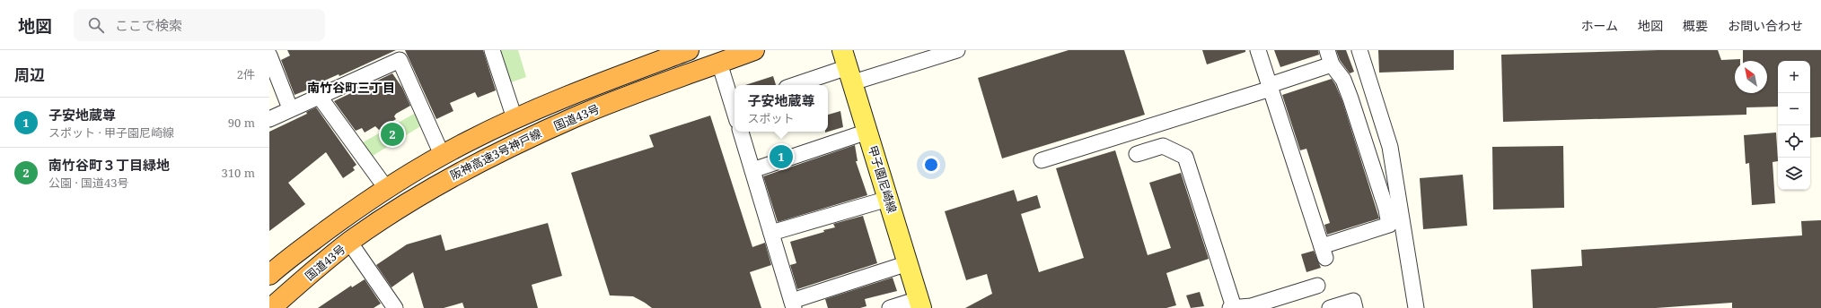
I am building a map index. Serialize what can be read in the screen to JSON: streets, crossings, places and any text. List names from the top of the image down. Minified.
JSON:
{"streets":{"highway":["国道43号","阪神高速3号神戸線"],"main road":["甲子園尼崎線"]},"districts":["南竹谷町三丁目"],"north":"top left","page":{"header":"地図","search":"ここで検索","nav":["ホーム","地図","概要","お問い合わせ"],"heading":["周辺","2件"],"map_buttons":["+","−"],"popup":["子安地蔵尊","スポット"],"list":[{"mark":"1","name":"子安地蔵尊","note":"スポット · 甲子園尼崎線","value":"90 m"},{"mark":"2","name":"南竹谷町３丁目緑地","note":"公園 · 国道43号","value":"310 m"}],"pins":["2","1"]}}
